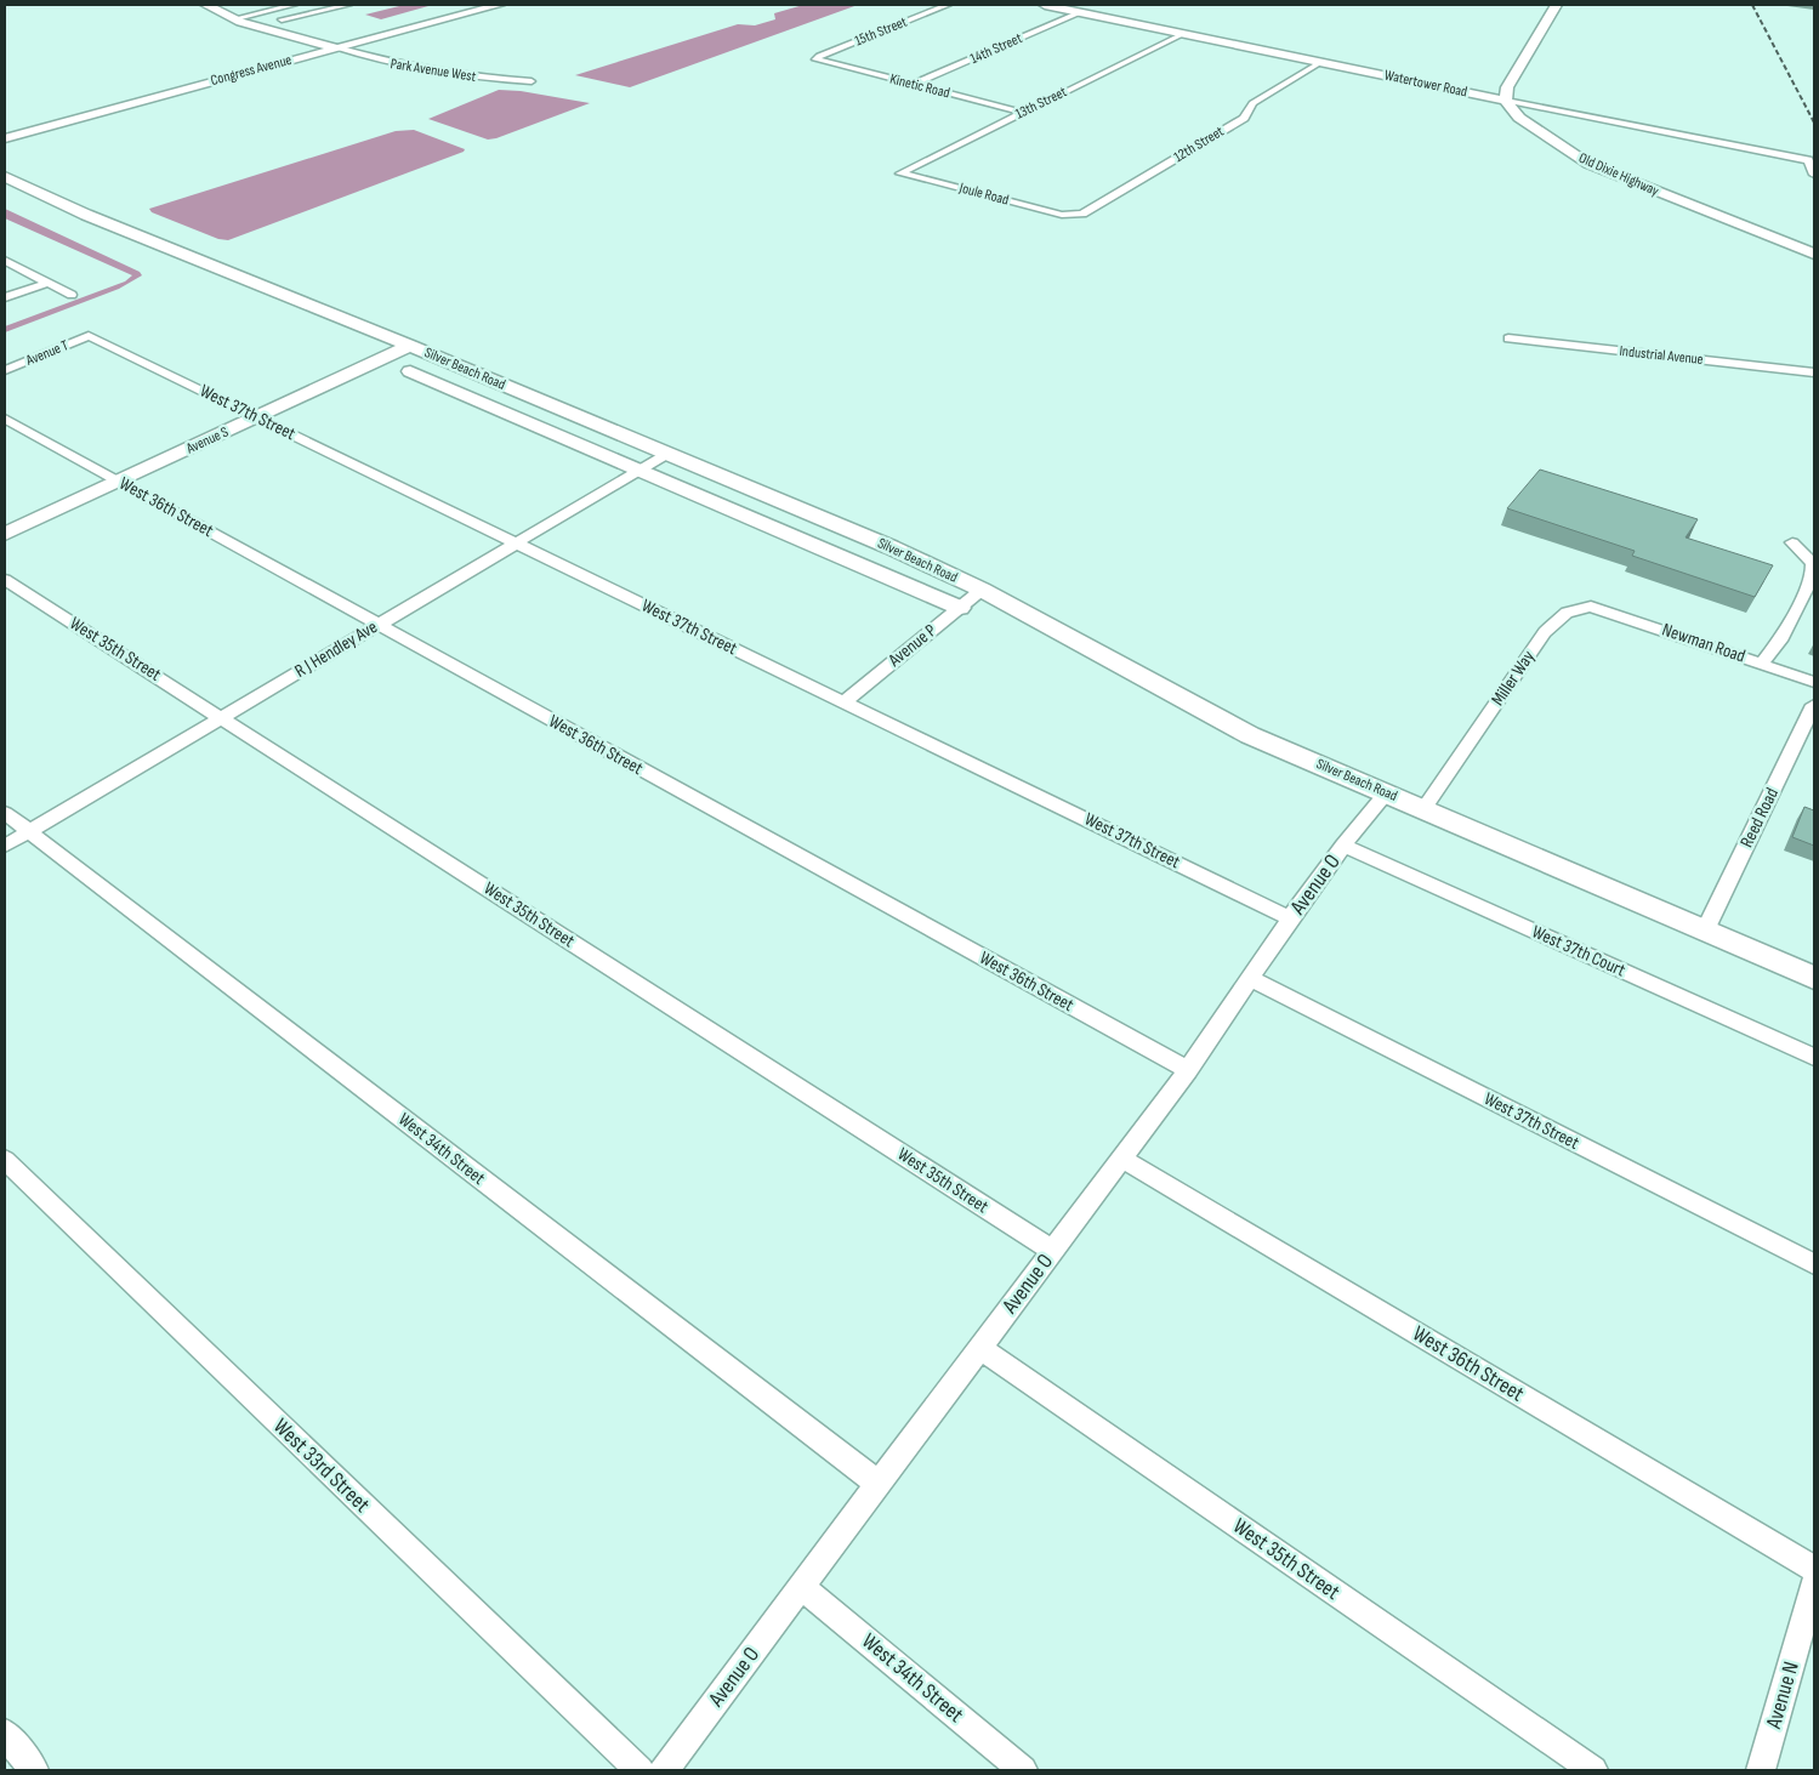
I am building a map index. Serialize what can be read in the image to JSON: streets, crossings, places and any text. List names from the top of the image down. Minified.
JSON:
{"streets":{"street":["15th Street","14th Street","Congress Avenue","Park Avenue West","Watertower Road","Kinetic Road","13th Street","12th Street","Old Dixie Highway","Joule Road","Avenue T","Industrial Avenue","Silver Beach Road","West 37th Street","Avenue S","West 36th Street","Newman Road","Avenue P","West 35th Street","R J Hendley Ave","Miller Way","Reed Road","Avenue O","West 37th Court","West 34th Street","West 33rd Street","Avenue N"]},"crossings":[["15th Street","Kinetic Road"],["14th Street","Watertower Road"],["14th Street","Kinetic Road"],["Congress Avenue","Park Avenue West"],["Watertower Road","13th Street"],["Watertower Road","12th Street"],["Watertower Road","Old Dixie Highway"],["Kinetic Road","13th Street"],["13th Street","Joule Road"],["12th Street","Joule Road"],["Avenue T","West 37th Street"],["Silver Beach Road","Avenue S"],["Silver Beach Road","Avenue P"],["Silver Beach Road","R J Hendley Ave"],["Silver Beach Road","Miller Way"],["Silver Beach Road","Reed Road"],["Silver Beach Road","Avenue O"],["West 37th Street","Avenue S"],["West 37th Street","Avenue P"],["West 37th Street","R J Hendley Ave"],["West 37th Street","Avenue O"],["Avenue S","West 36th Street"],["West 36th Street","R J Hendley Ave"],["West 36th Street","Avenue O"],["Newman Road","Miller Way"],["West 35th Street","R J Hendley Ave"],["West 35th Street","Avenue O"],["R J Hendley Ave","West 34th Street"],["Avenue O","West 37th Court"],["Avenue O","West 34th Street"]]}
